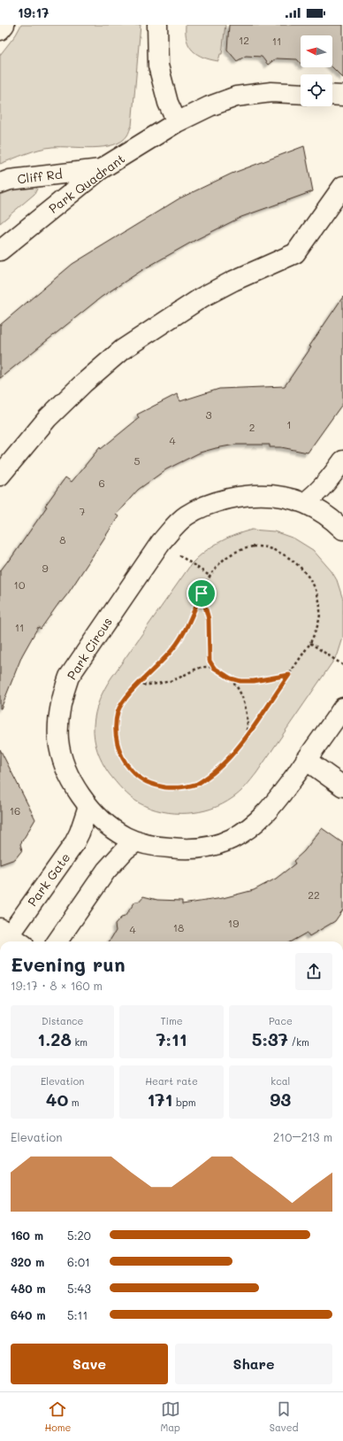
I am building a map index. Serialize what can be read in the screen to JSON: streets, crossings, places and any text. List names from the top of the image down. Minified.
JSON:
{"streets":{"street":["Cliff Rd","Park Quadrant","Park Circus","Park Gate"]},"crossings":[["Cliff Rd","Park Quadrant"],["Park Circus","Park Gate"]],"house_numbers":["12","11","3","1","2","4","5","6","7","8","9","10","11","16","22","19","18","4"],"north":"left","page":{"status":"19:17","heading":["Evening run","19:17 · 8 × 160 m"],"stats":[["Distance","1.28 km"],["Time","7:11"],["Pace","5:37 /km"],["Elevation","40 m"],["Heart rate","171 bpm"],["kcal","93"]],"chart":["Elevation","210–213 m"],"list":[{"name":"160 m","note":"5:20"},{"name":"320 m","note":"6:01"},{"name":"480 m","note":"5:43"},{"name":"640 m","note":"5:11"}],"buttons":["Save","Share"],"tabs":["Home","Map","Saved"]}}
